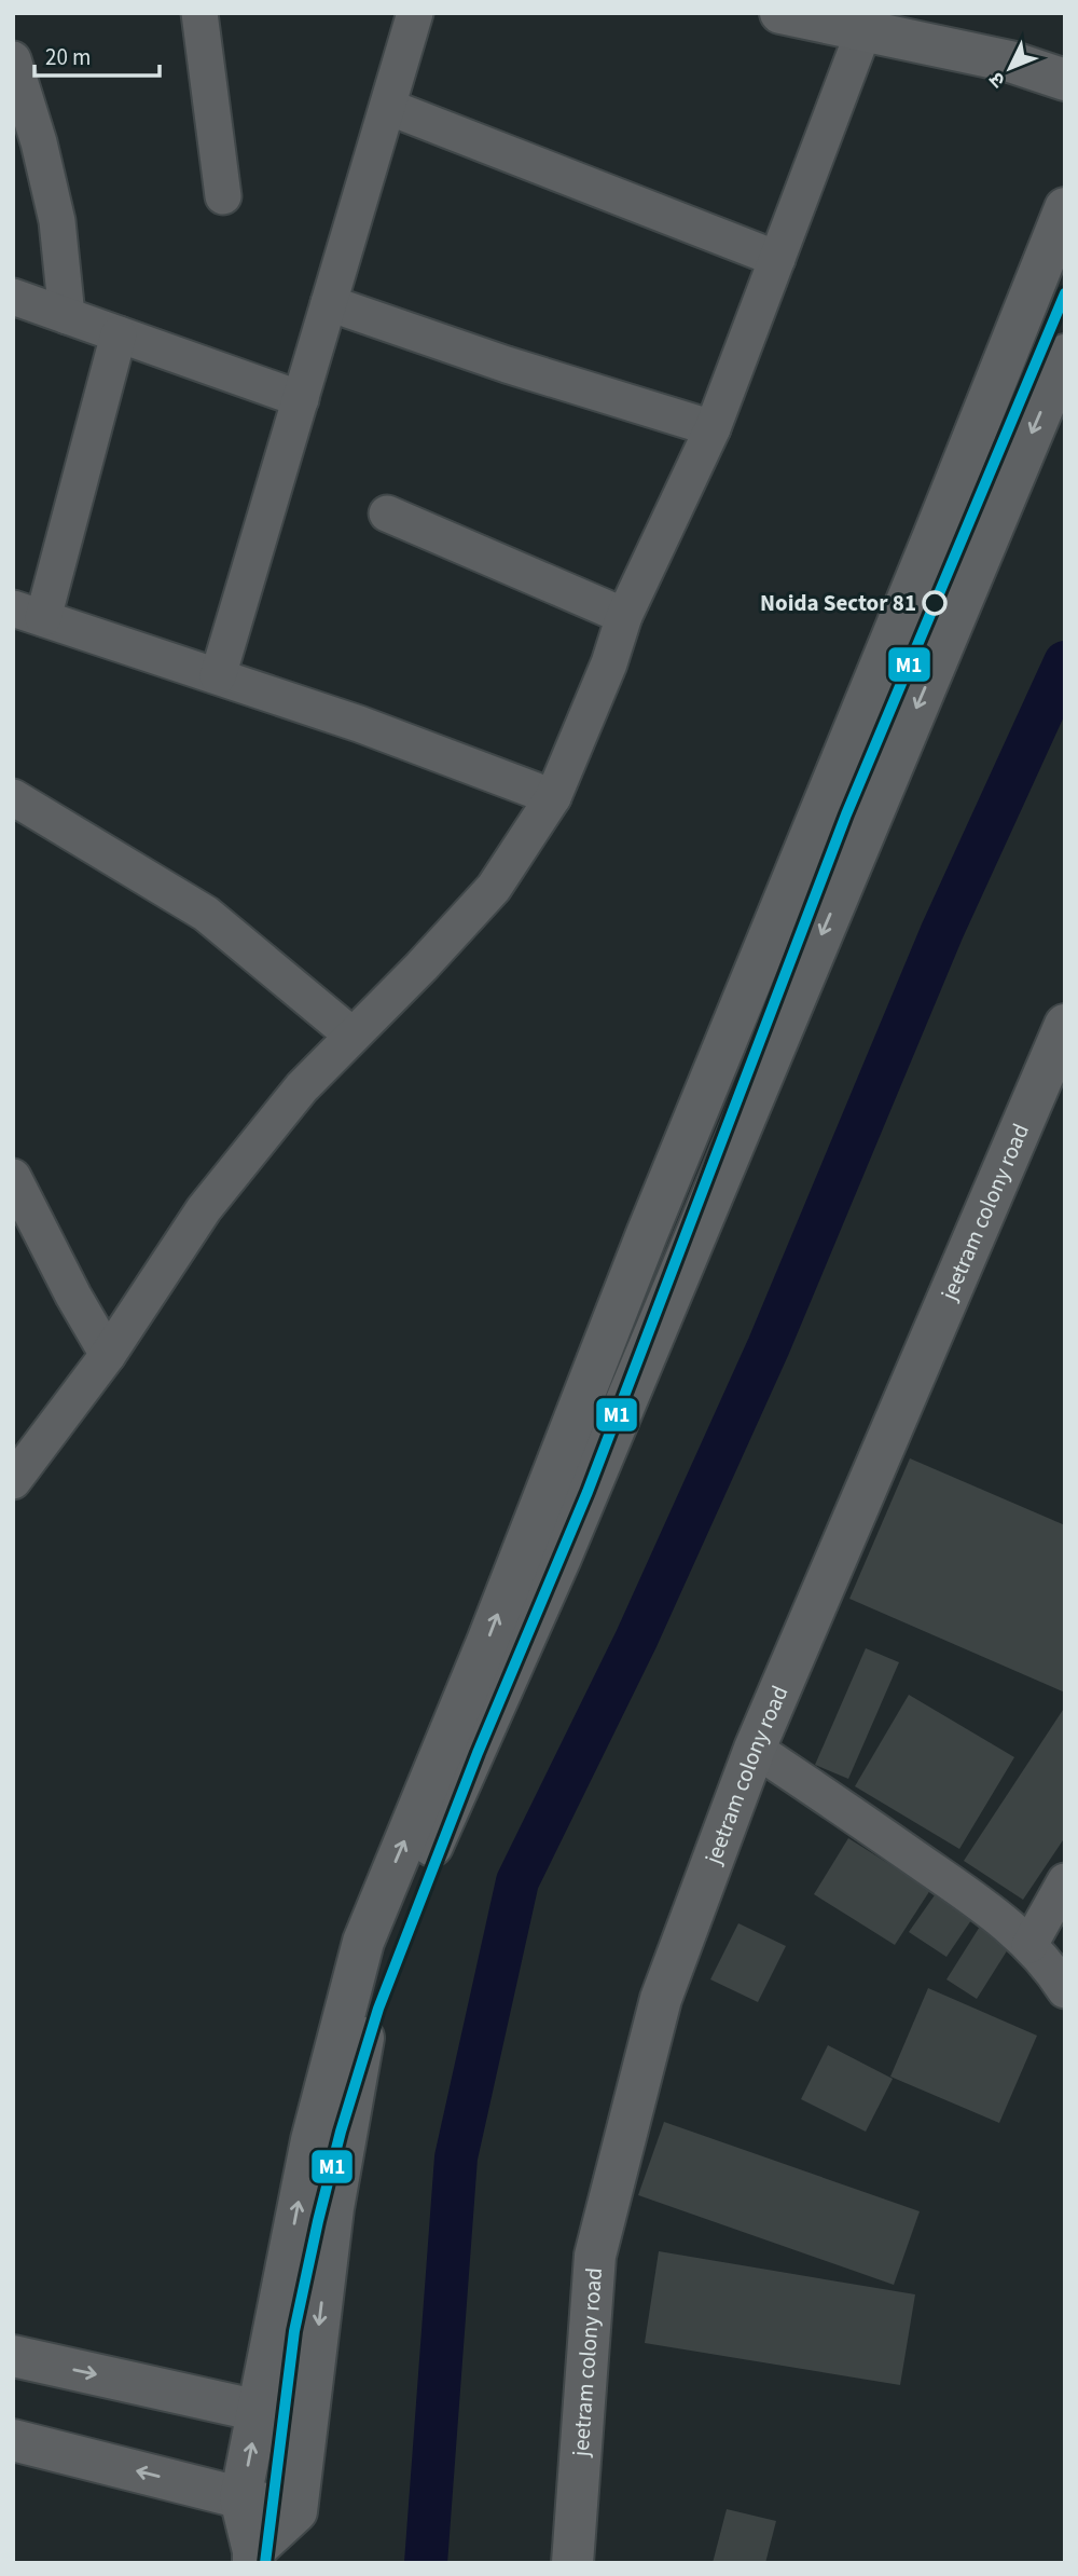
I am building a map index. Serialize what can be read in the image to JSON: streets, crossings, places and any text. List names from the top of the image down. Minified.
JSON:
{"streets":{"street":["jeetram colony road"]},"places":["Noida Sector 81"],"lines":["transit line M1"],"scale_bar":"20 m","north":"bottom left"}
